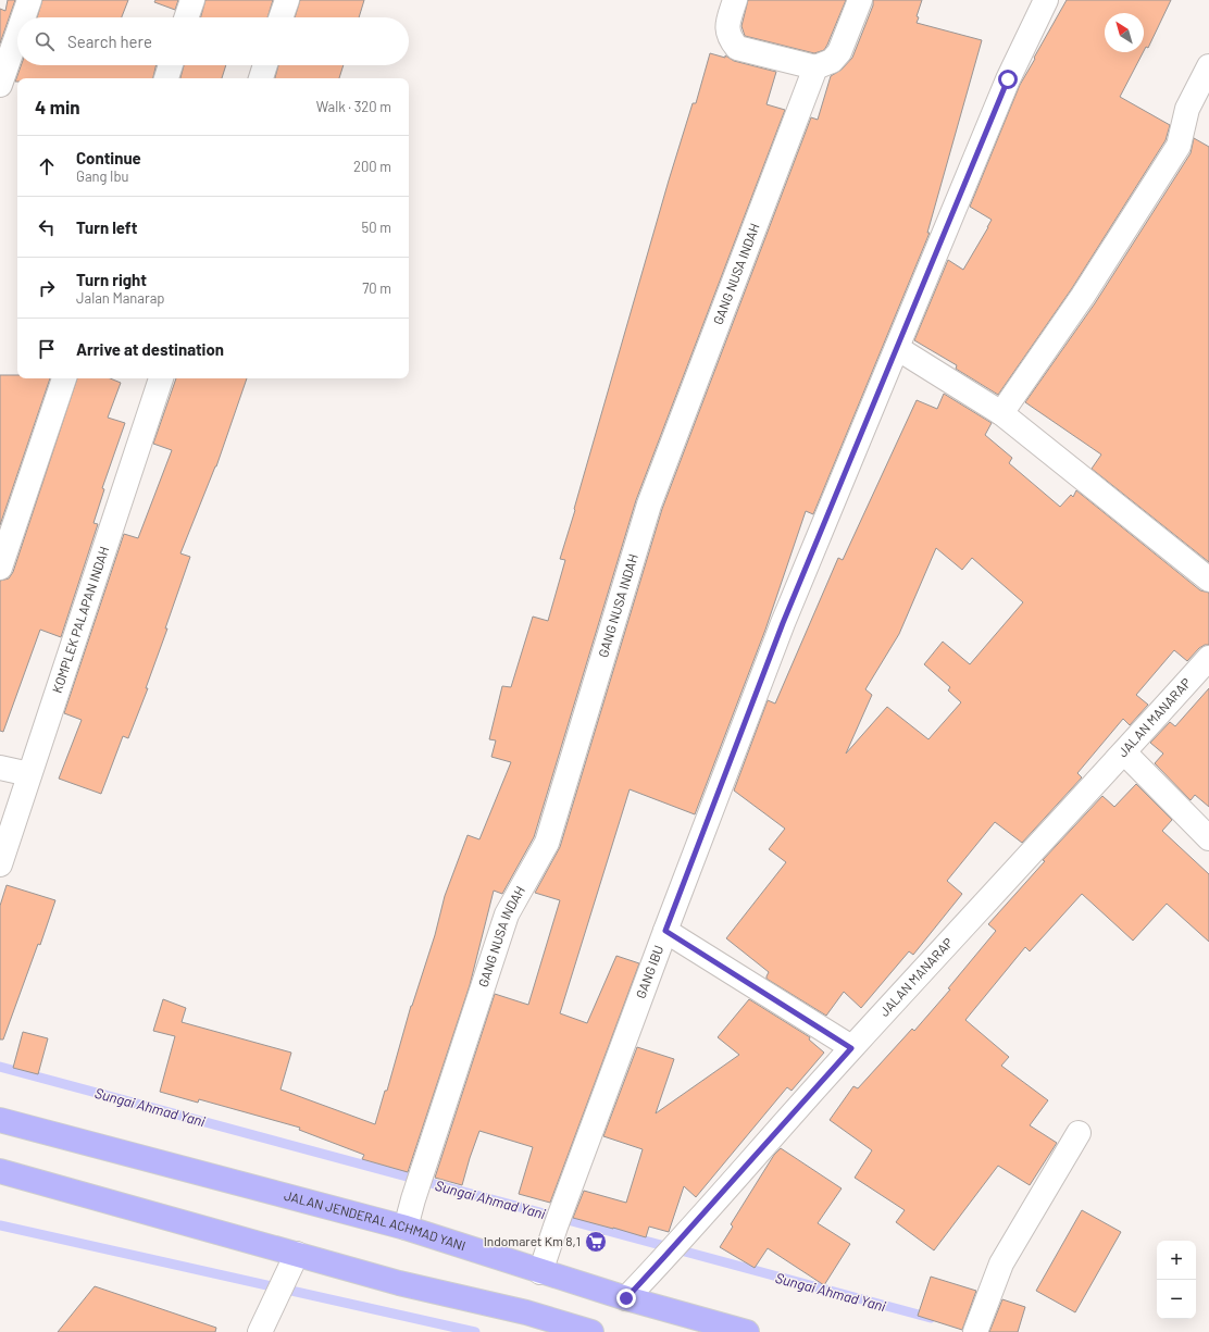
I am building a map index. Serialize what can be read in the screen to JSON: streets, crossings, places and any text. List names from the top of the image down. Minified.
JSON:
{"streets":{"highway":["JALAN JENDERAL ACHMAD YANI"],"street":["GANG NUSA INDAH","KOMPLEK PALAPAN INDAH","JALAN MANARAP","GANG IBU"]},"crossings":[["GANG NUSA INDAH","JALAN JENDERAL ACHMAD YANI"],["JALAN MANARAP","JALAN JENDERAL ACHMAD YANI"],["GANG IBU","JALAN JENDERAL ACHMAD YANI"]],"water":["Sungai Ahmad Yani"],"places":{"supermarket":["Indomaret Km 8,1"]},"north":"top left","page":{"search":"Search here","heading":["4 min","Walk · 320 m"],"list":[["Continue","Gang Ibu","200 m"],["Turn left","50 m"],["Turn right","Jalan Manarap","70 m"],"Arrive at destination"],"map_buttons":["+","−"]}}
